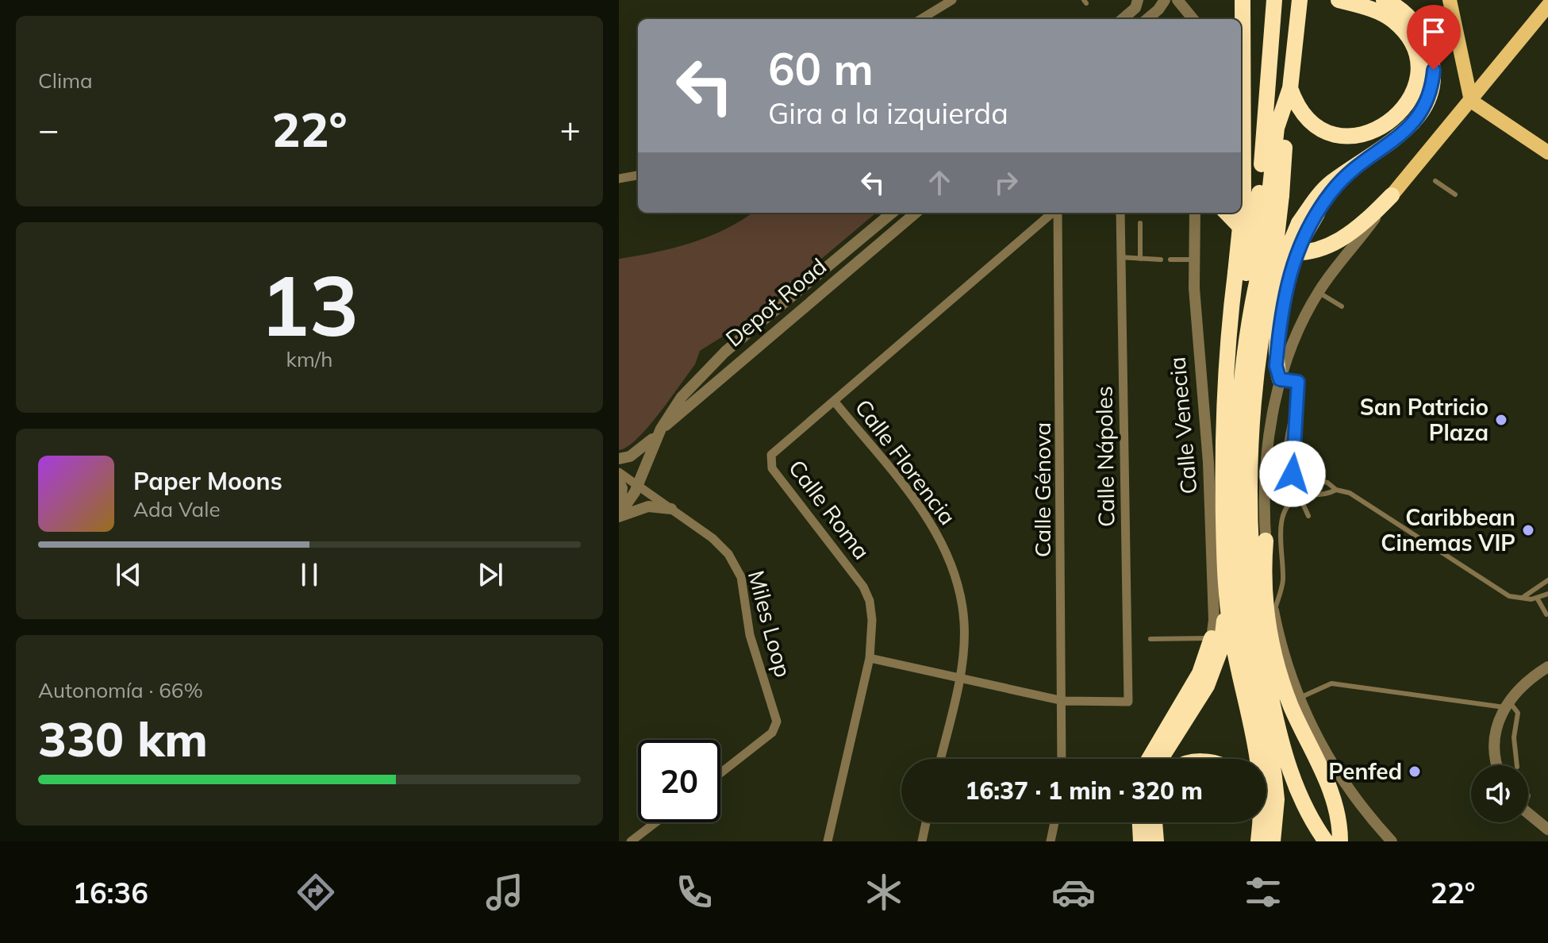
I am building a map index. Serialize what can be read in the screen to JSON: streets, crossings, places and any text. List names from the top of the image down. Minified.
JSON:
{"streets":{"street":["Depot Road","Calle Venecia","Calle Nápoles","Calle Florencia","Calle Génova","Calle Roma","Miles Loop"]},"crossings":[["Depot Road","Miles Loop"],["Calle Nápoles","Calle Génova"],["Calle Florencia","Calle Roma"]],"places":["San Patricio Plaza","Caribbean Cinemas VIP","Penfed"],"page":{"tile":["Clima",["13","km/h"],["Autonomía · 66%","330 km"]],"turn":["60 m","Gira a la izquierda"],"heat":["−","22°","+"],"song":["Paper Moons","Ada Vale"],"limit":"20","trip":"16:37 · 1 min · 320 m","tabs":["16:36","22°"]}}
